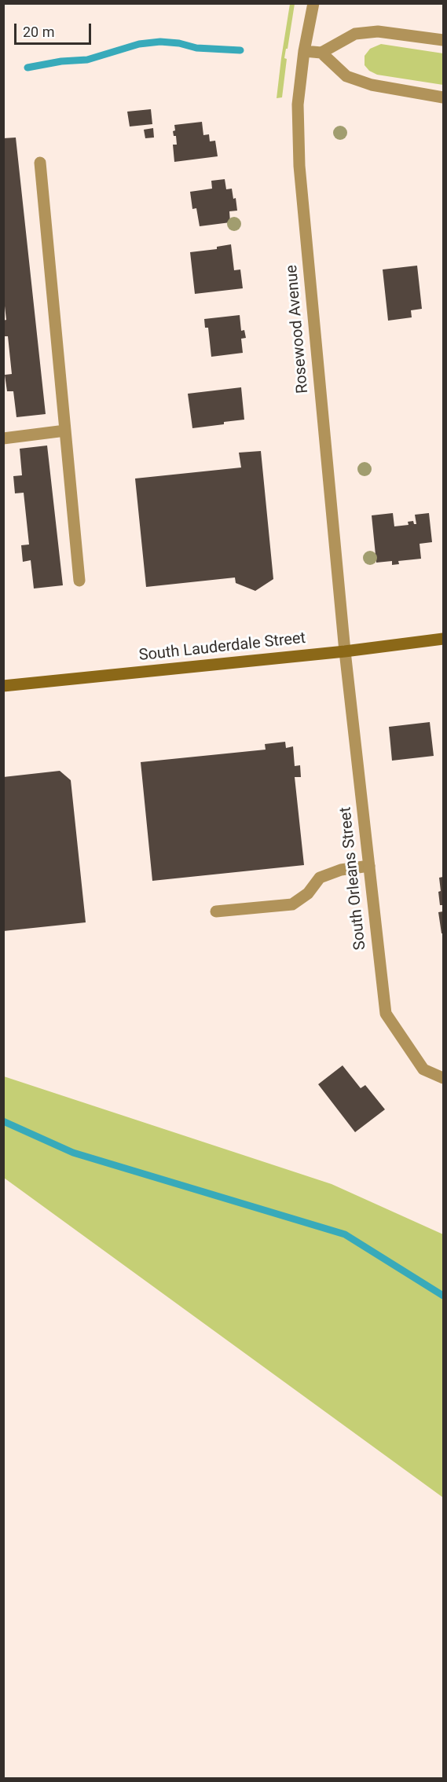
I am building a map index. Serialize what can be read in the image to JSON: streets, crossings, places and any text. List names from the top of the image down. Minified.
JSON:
{"streets":{"street":["Rosewood Avenue","South Lauderdale Street","South Orleans Street"]},"crossings":[["Rosewood Avenue","South Lauderdale Street"],["Rosewood Avenue","South Orleans Street"],["South Lauderdale Street","South Orleans Street"]],"scale_bar":"20 m"}
